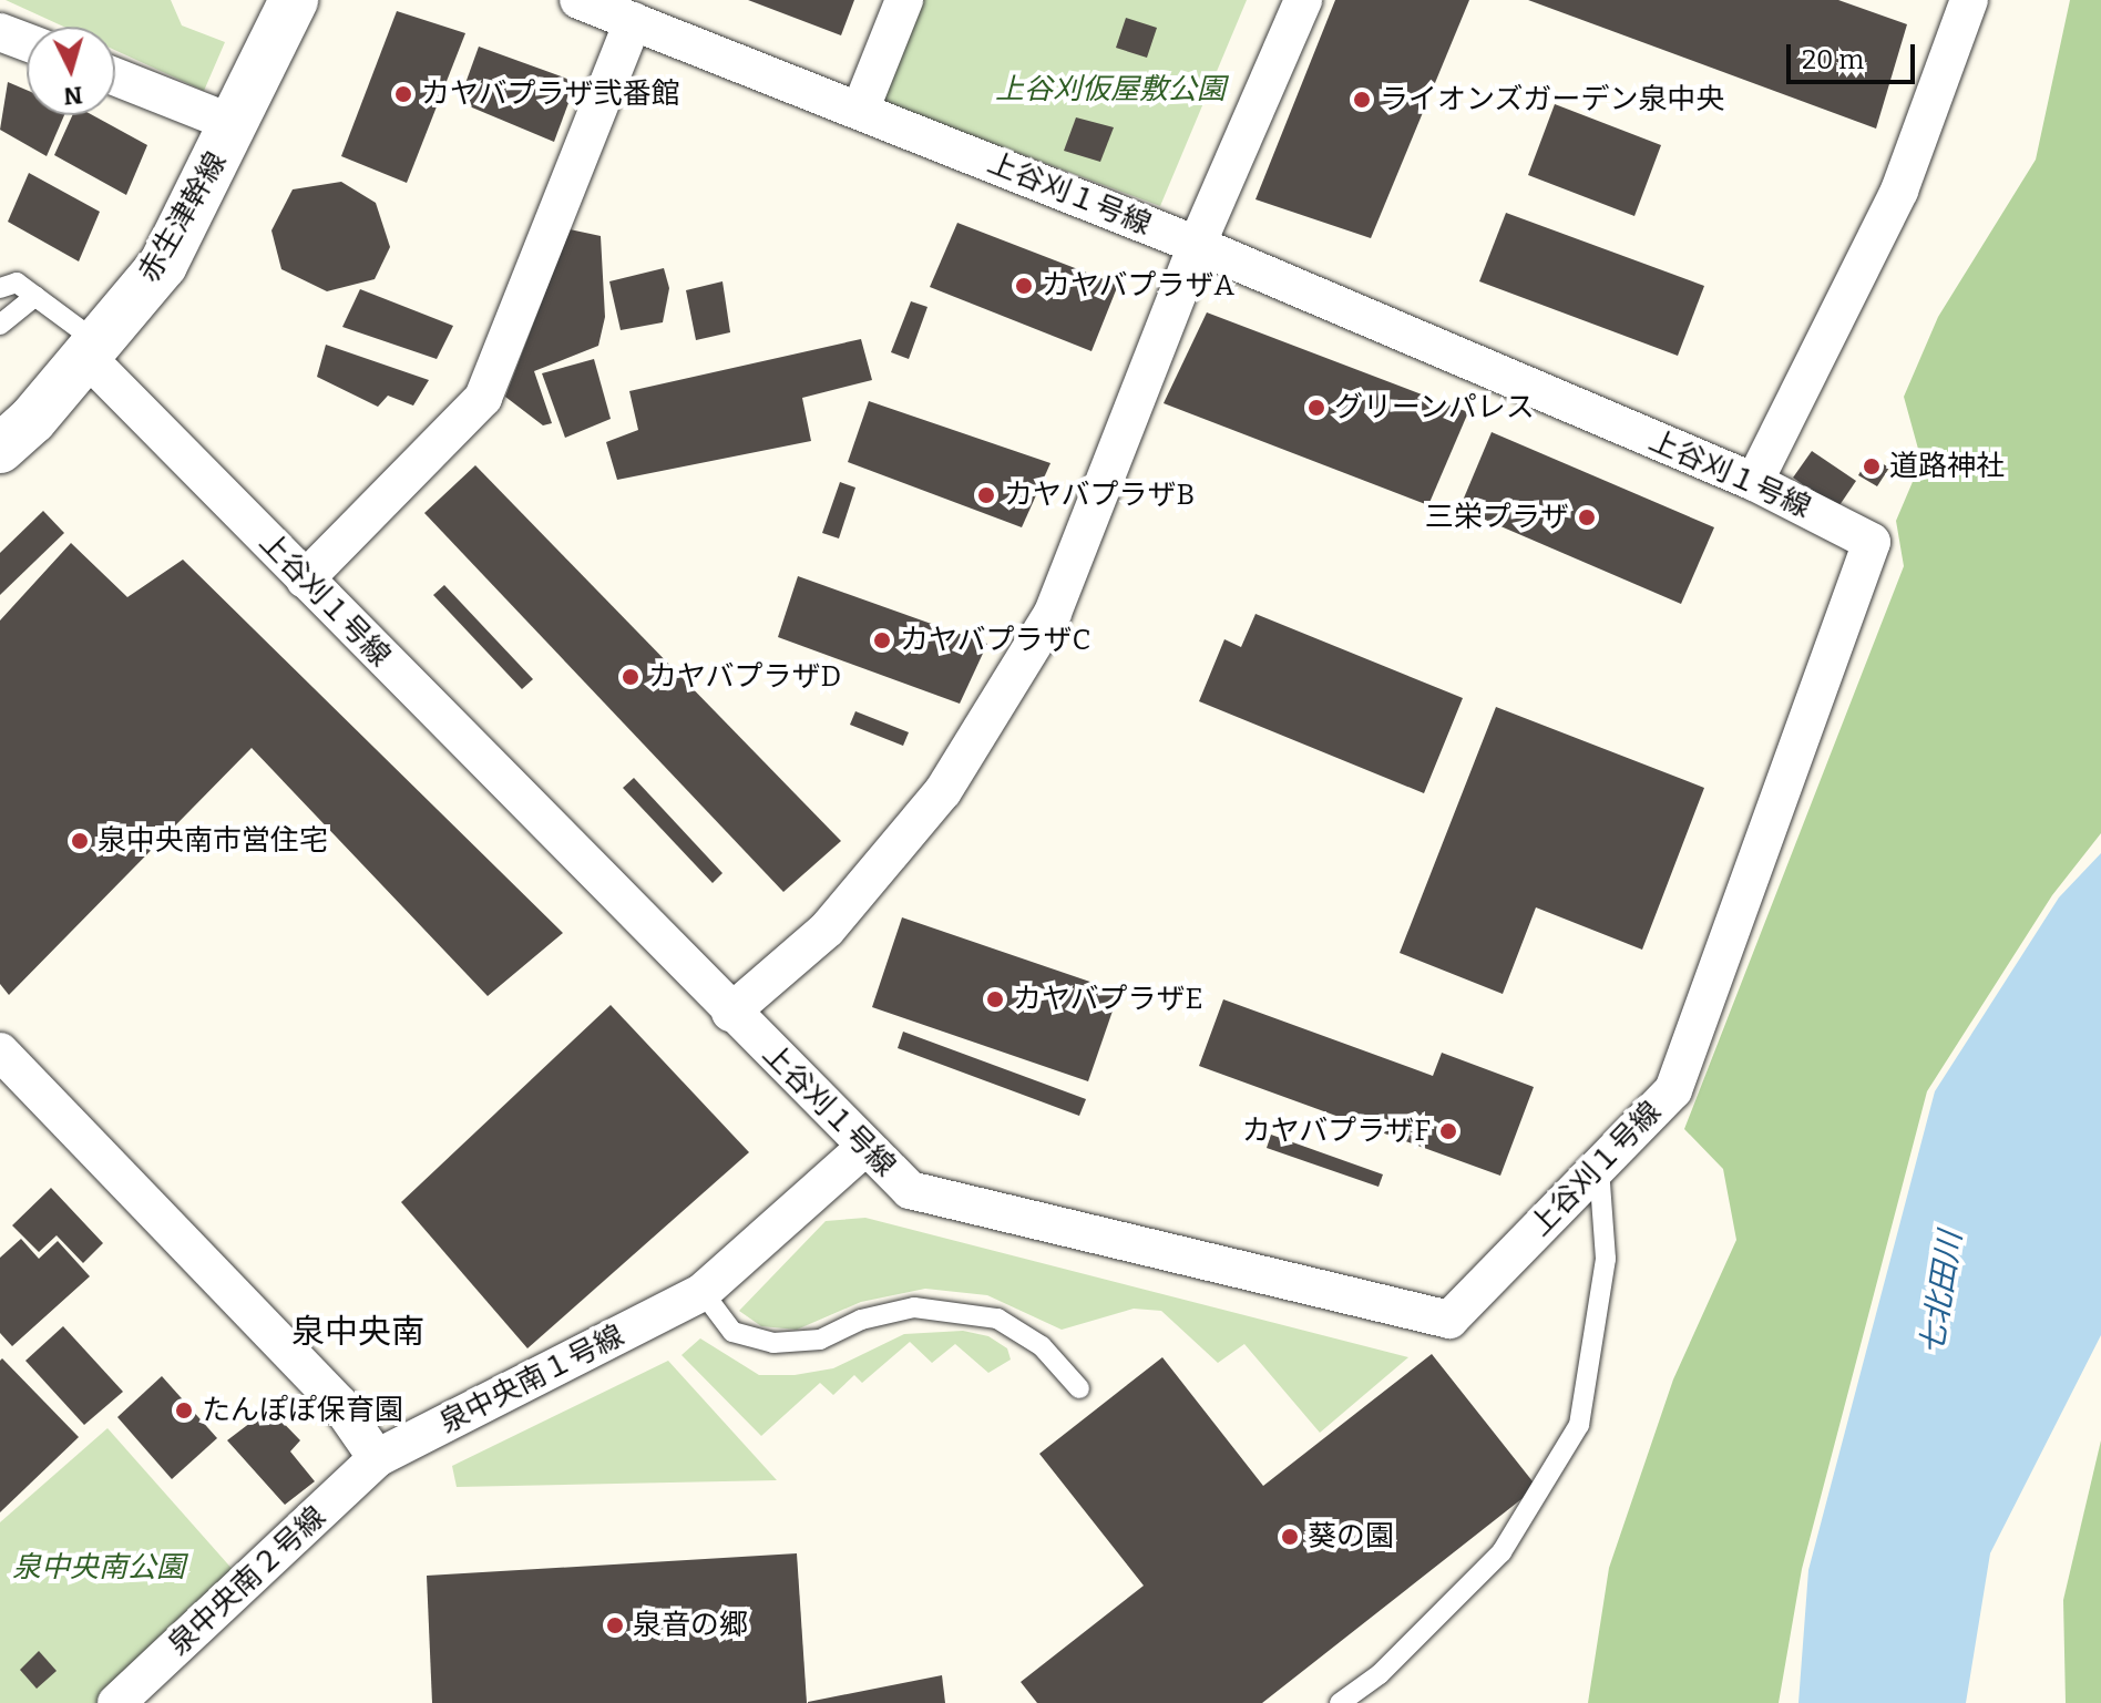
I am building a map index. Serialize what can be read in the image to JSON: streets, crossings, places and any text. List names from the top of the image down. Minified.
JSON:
{"streets":{"street":["上谷刈１号線","赤生津幹線","泉中央南１号線","泉中央南２号線"]},"crossings":[["上谷刈１号線","赤生津幹線"],["上谷刈１号線","泉中央南１号線"],["泉中央南１号線","泉中央南２号線"]],"districts":["泉中央南"],"water":["七北田川"],"parks":["上谷刈仮屋敷公園","泉中央南公園"],"places":["カヤバプラザ弐番館","ライオンズガーデン泉中央","カヤバプラザA","グリーンパレス","道路神社","カヤバプラザB","三栄プラザ","カヤバプラザC","カヤバプラザD","泉中央南市営住宅","カヤバプラザE","カヤバプラザF","たんぽぽ保育園","葵の園","泉音の郷"],"scale_bar":"20 m","north":"bottom"}
